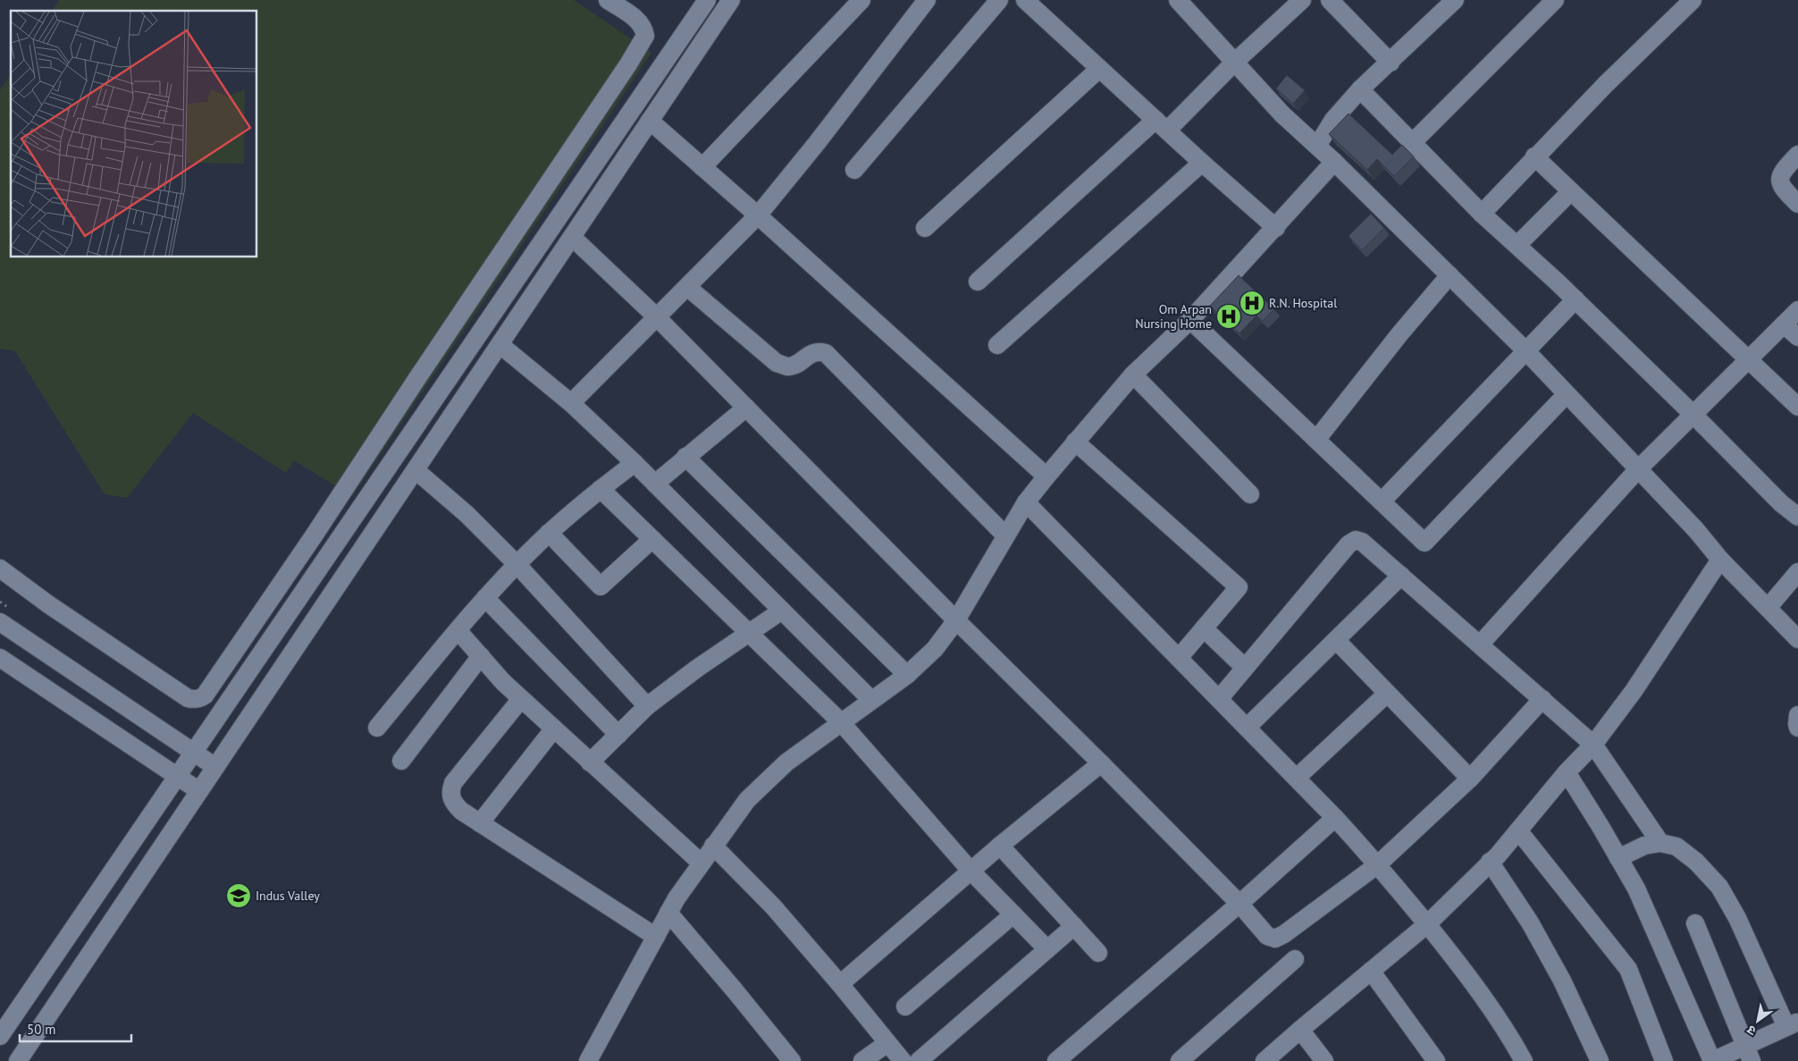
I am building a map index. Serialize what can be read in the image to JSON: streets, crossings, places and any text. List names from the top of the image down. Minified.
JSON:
{"places":{"hospital":["R.N. Hospital","Om Arpan Nursing Home"],"school or university":["Indus Valley"]},"scale_bar":"50 m","north":"bottom left"}
